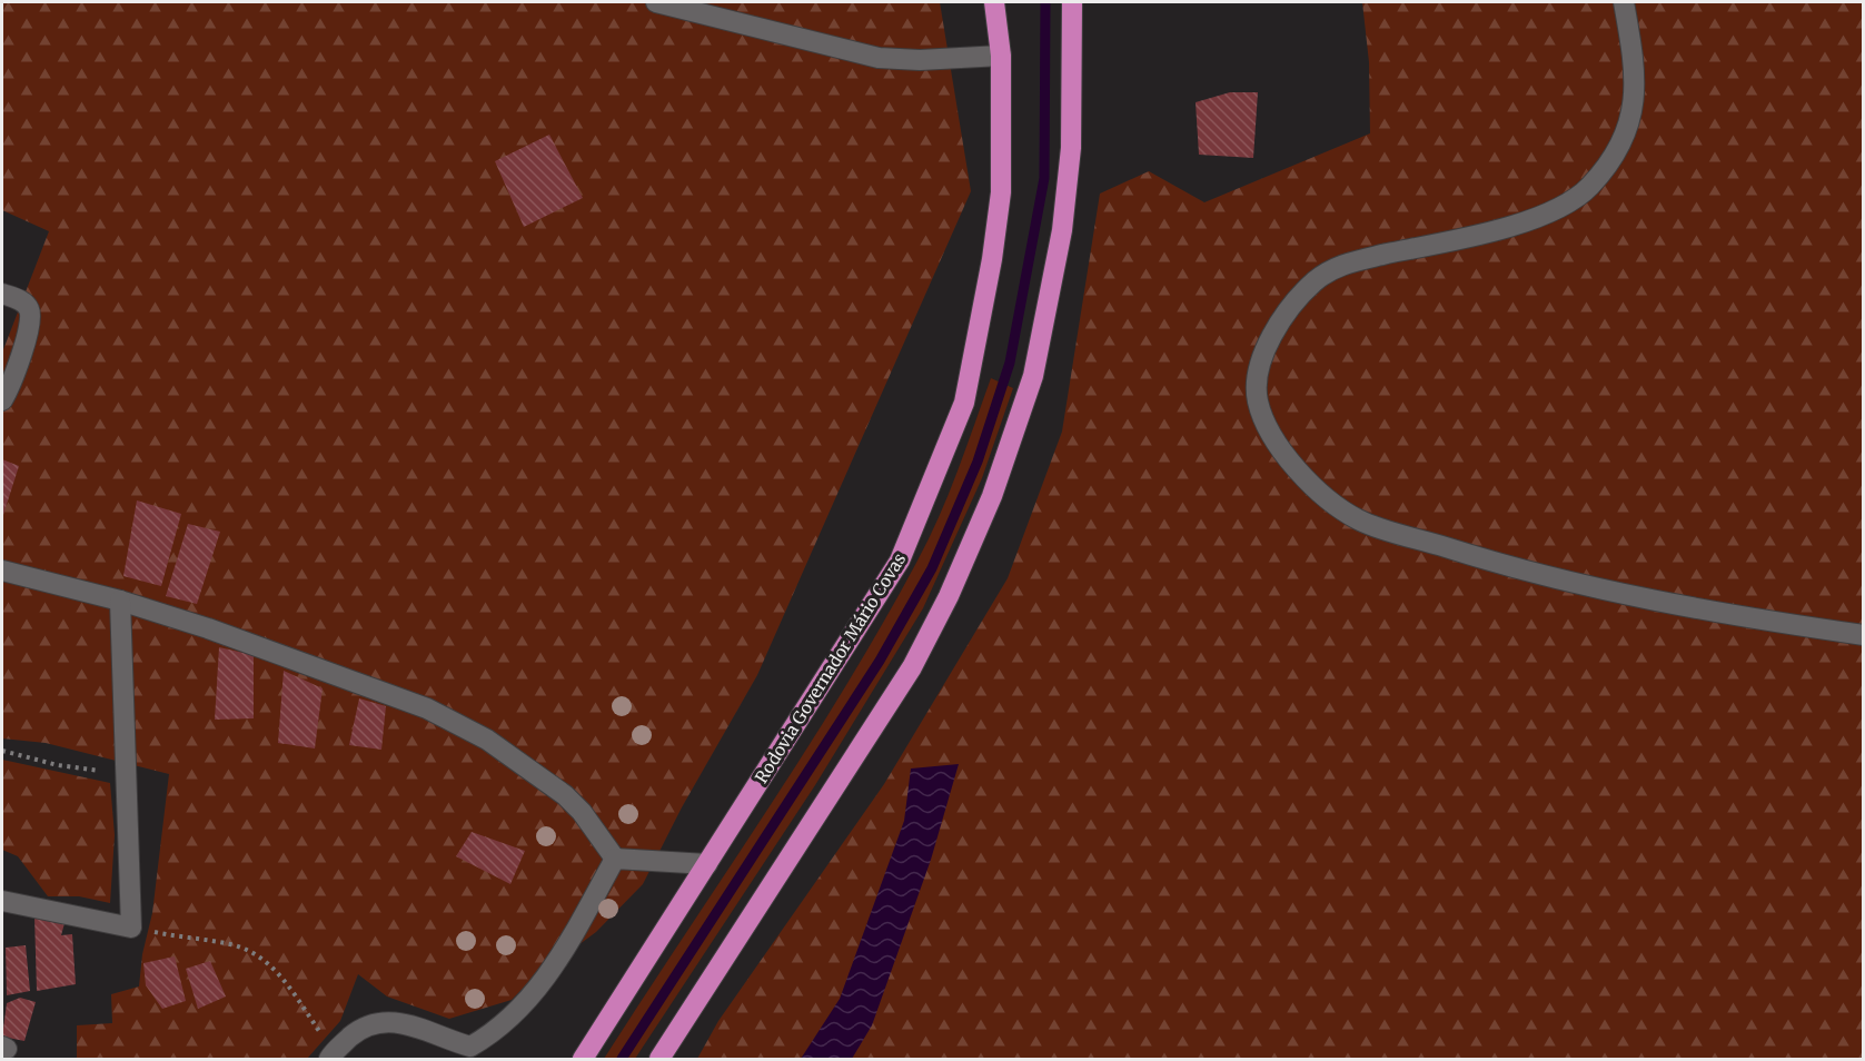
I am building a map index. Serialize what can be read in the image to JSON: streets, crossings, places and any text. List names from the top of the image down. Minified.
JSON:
{"streets":{"highway":["Rodovia Governador Mário Covas"]}}
